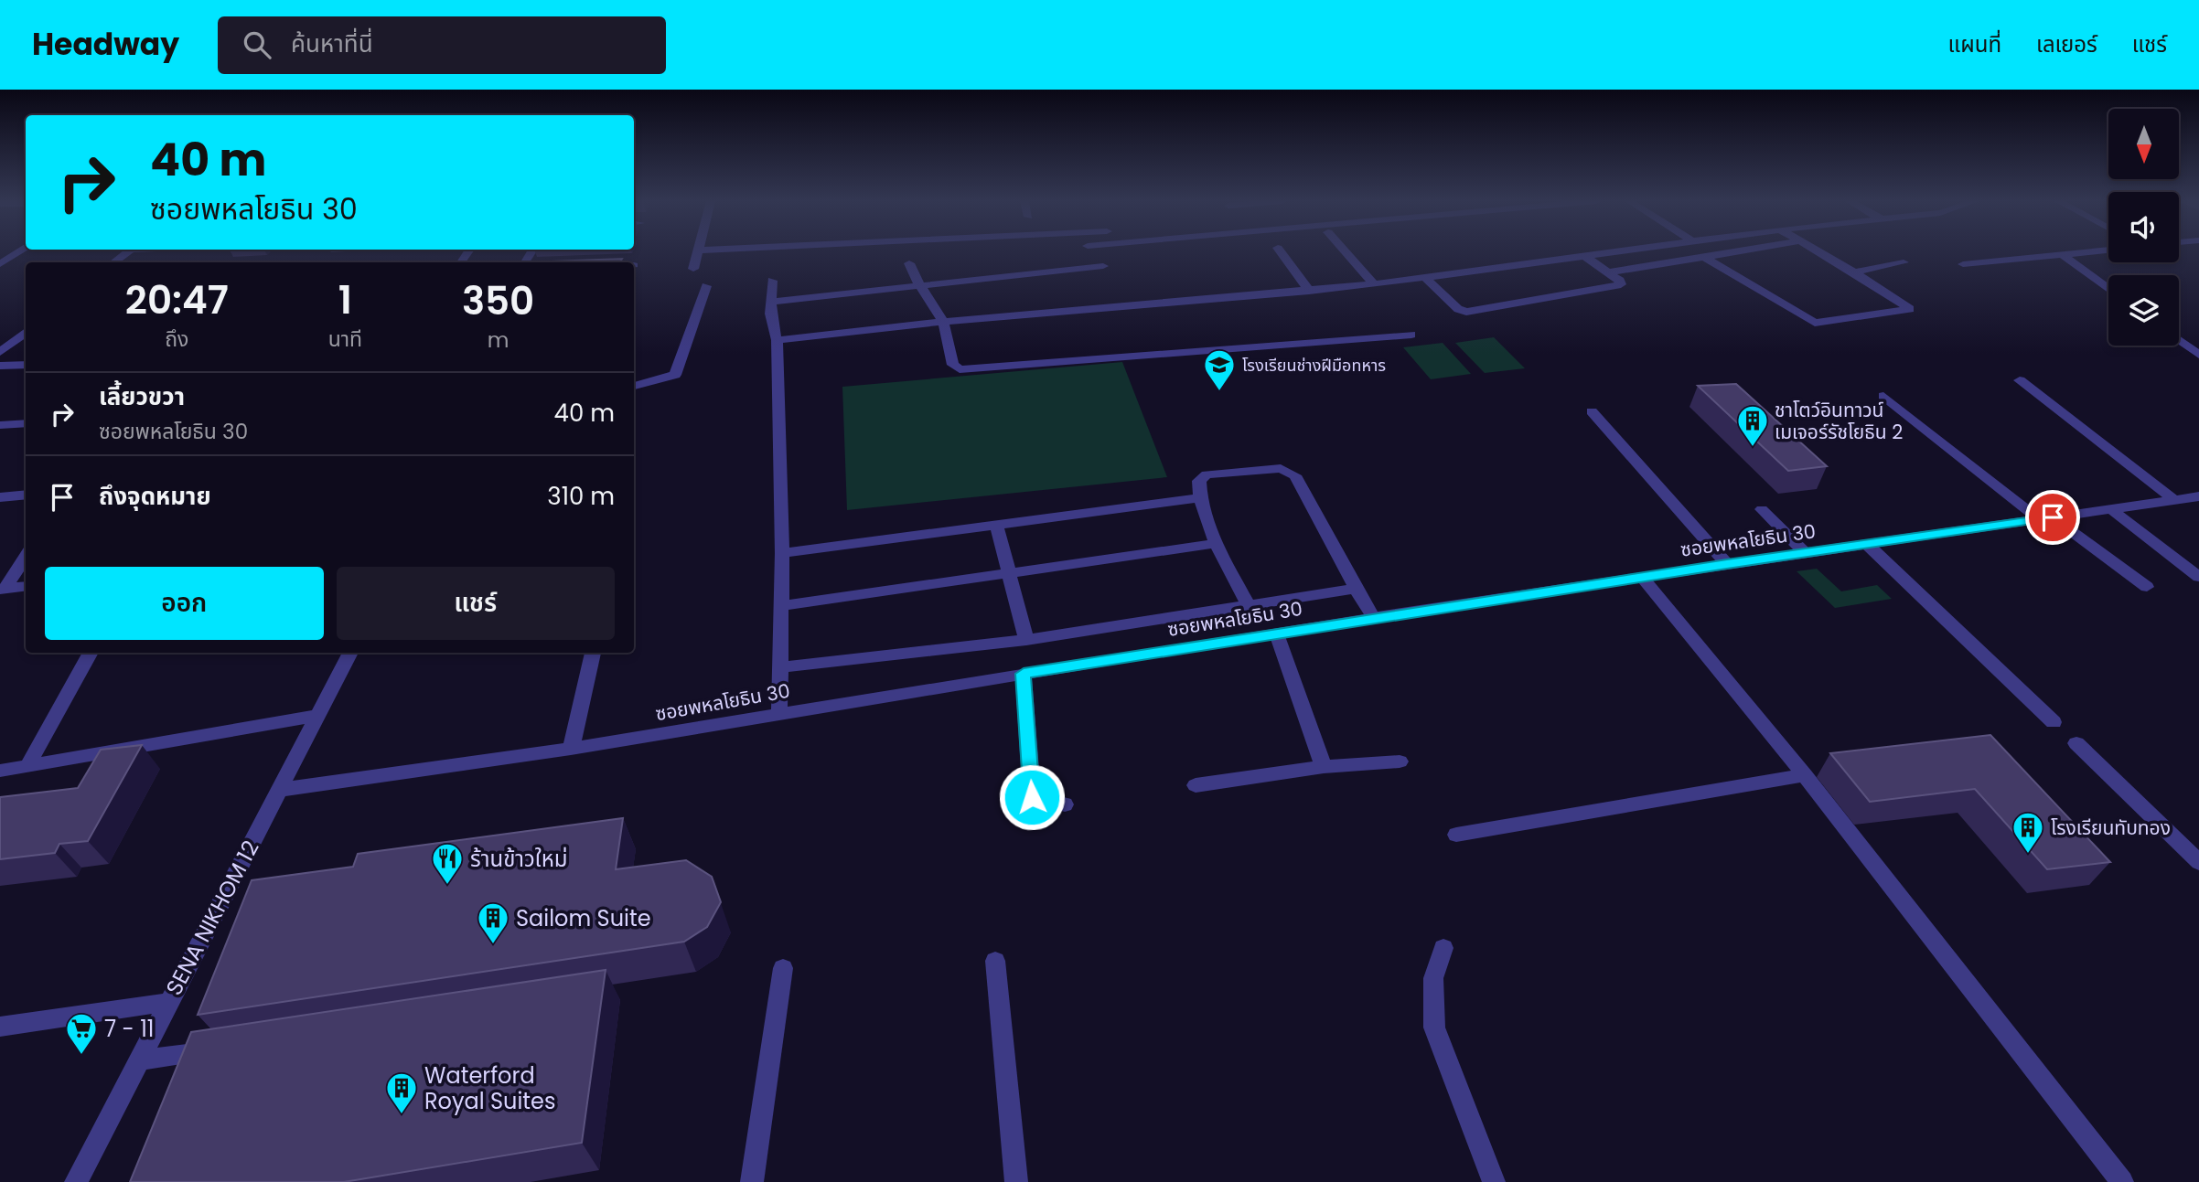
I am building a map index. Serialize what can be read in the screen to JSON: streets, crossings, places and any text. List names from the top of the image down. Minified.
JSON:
{"streets":{"street":["ซอยพหลโยธิน 30","SENA NIKHOM 12"]},"crossings":[["ซอยพหลโยธิน 30","SENA NIKHOM 12"]],"places":{"school or university":["โรงเรียนช่างฝีมือทหาร"],"building":["ชาโตว์อินทาวน์ เมเจอร์รัชโยธิน 2","โรงเรียนทับทอง","Sailom Suite","Waterford Royal Suites"],"restaurant":["ร้านข้าวใหม่"],"supermarket":["7 - 11"]},"north":"bottom","page":{"header":"Headway","search":"ค้นหาที่นี่","nav":["แผนที่","เลเยอร์","แชร์"],"turn":["40 m","ซอยพหลโยธิน 30"],"eta":["20:47","ถึง","1","นาที","350","m"],"list":[{"name":"เลี้ยวขวา","note":"ซอยพหลโยธิน 30","value":"40 m"},{"name":"ถึงจุดหมาย","value":"310 m"}],"buttons":["ออก","แชร์"]}}
